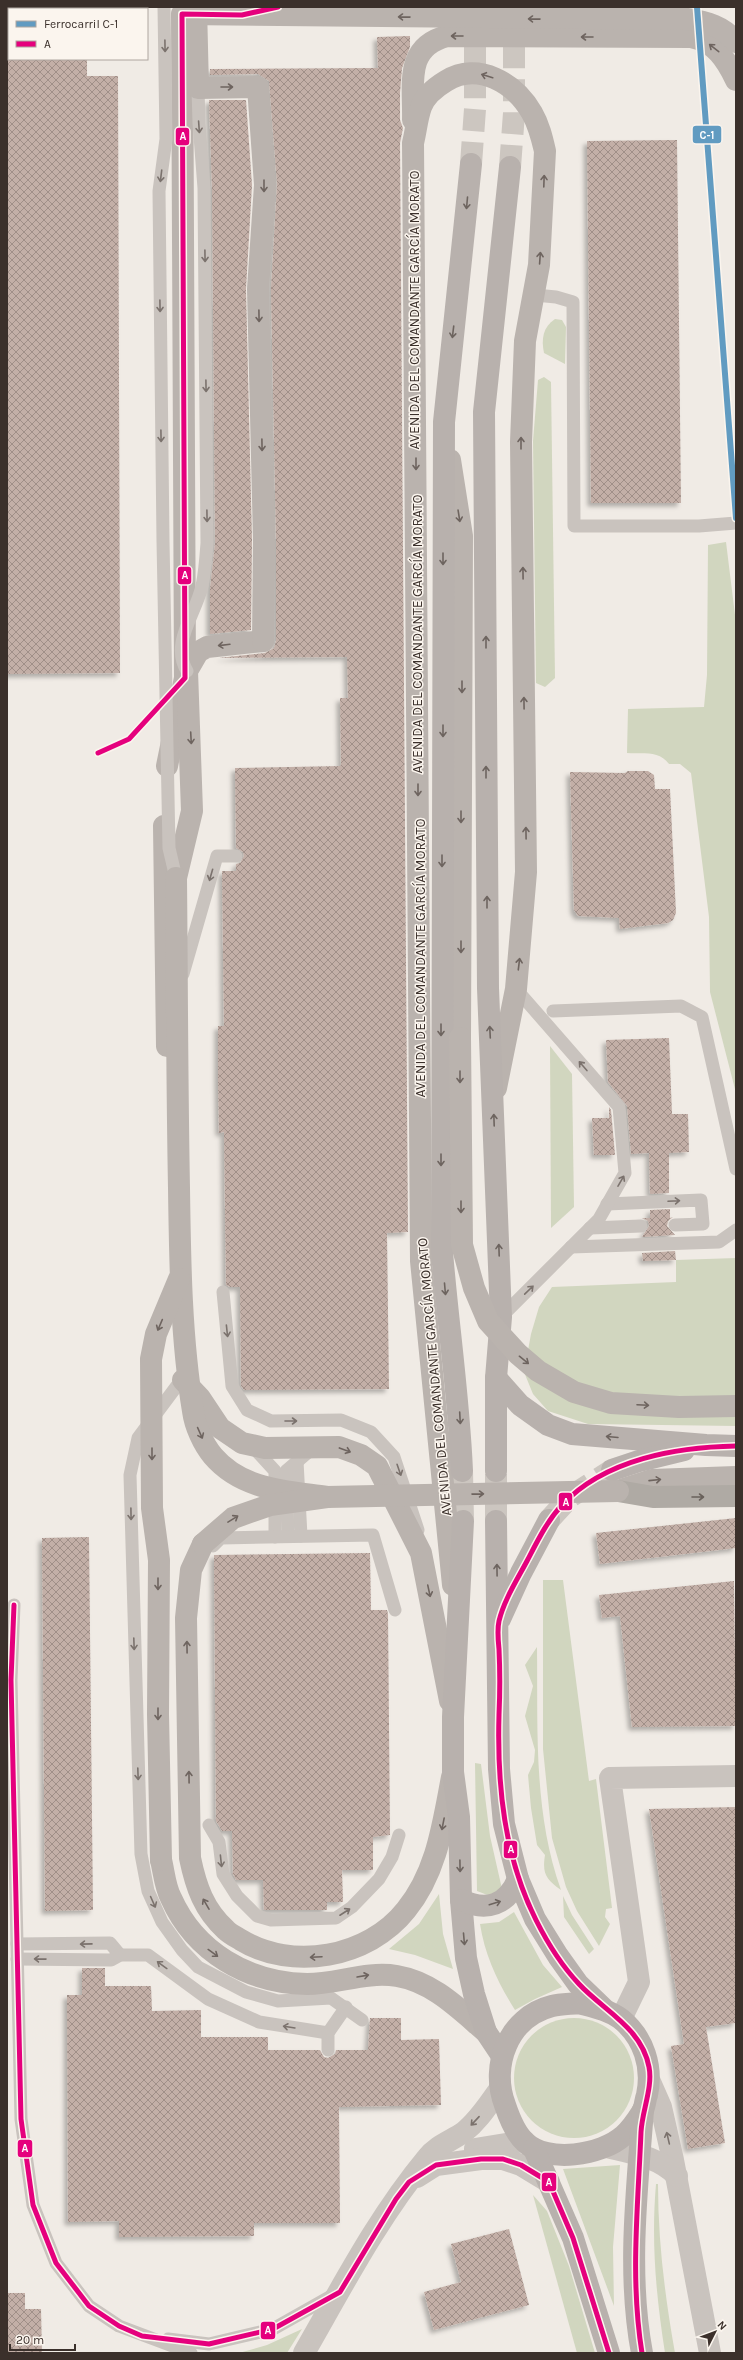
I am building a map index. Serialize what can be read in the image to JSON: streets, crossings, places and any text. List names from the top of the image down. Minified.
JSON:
{"streets":{"main road":["AVENIDA DEL COMANDANTE GARCÍA MORATO"]},"lines":["rail line C-1","transit line A"],"legend":["Ferrocarril C-1","A"],"scale_bar":"20 m","north":"top right"}
